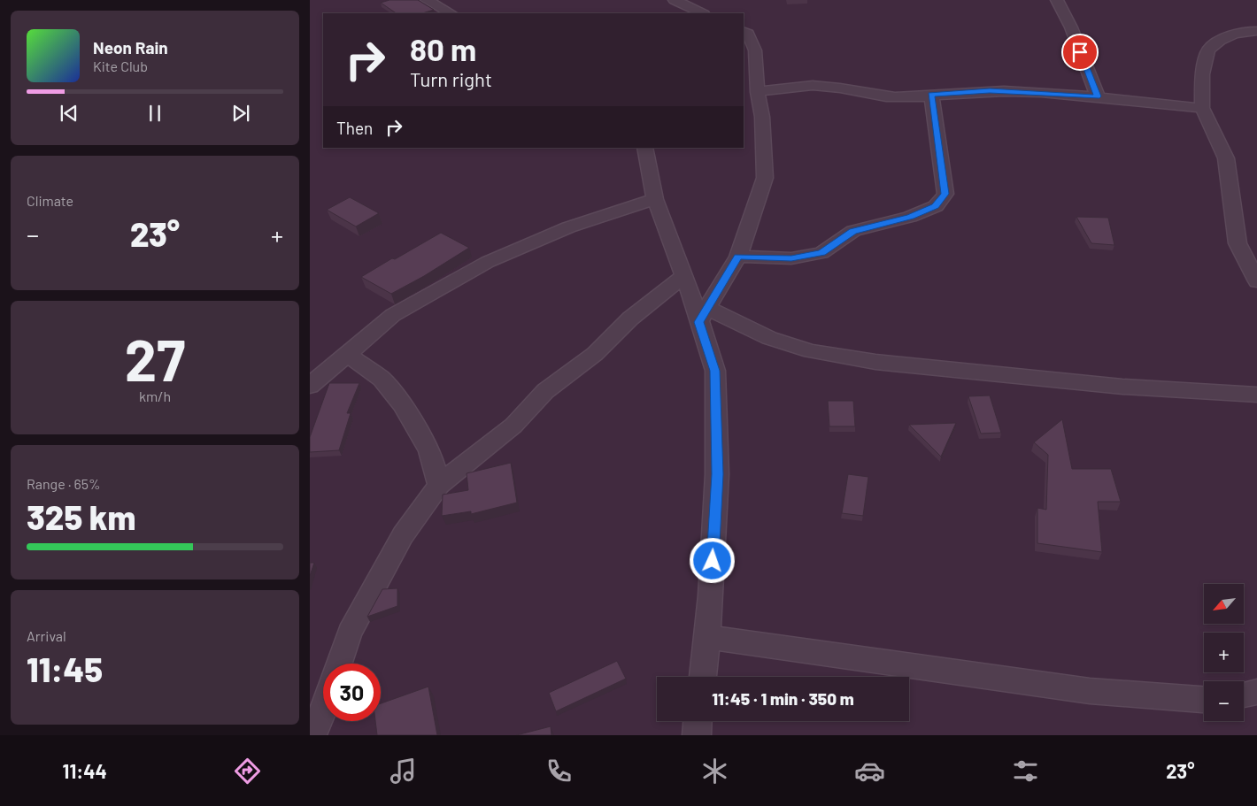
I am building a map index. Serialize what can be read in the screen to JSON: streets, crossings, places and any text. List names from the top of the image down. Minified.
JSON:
{"north":"bottom left","page":{"turn":["80 m","Turn right"],"song":["Neon Rain","Kite Club"],"then":"Then","tile":["Climate",["27","km/h"],["Range · 65%","325 km"],["Arrival","11:45"]],"heat":["−","23°","+"],"map_buttons":["+","−"],"limit":"30","trip":"11:45 · 1 min · 350 m","tabs":["11:44","23°"]}}
